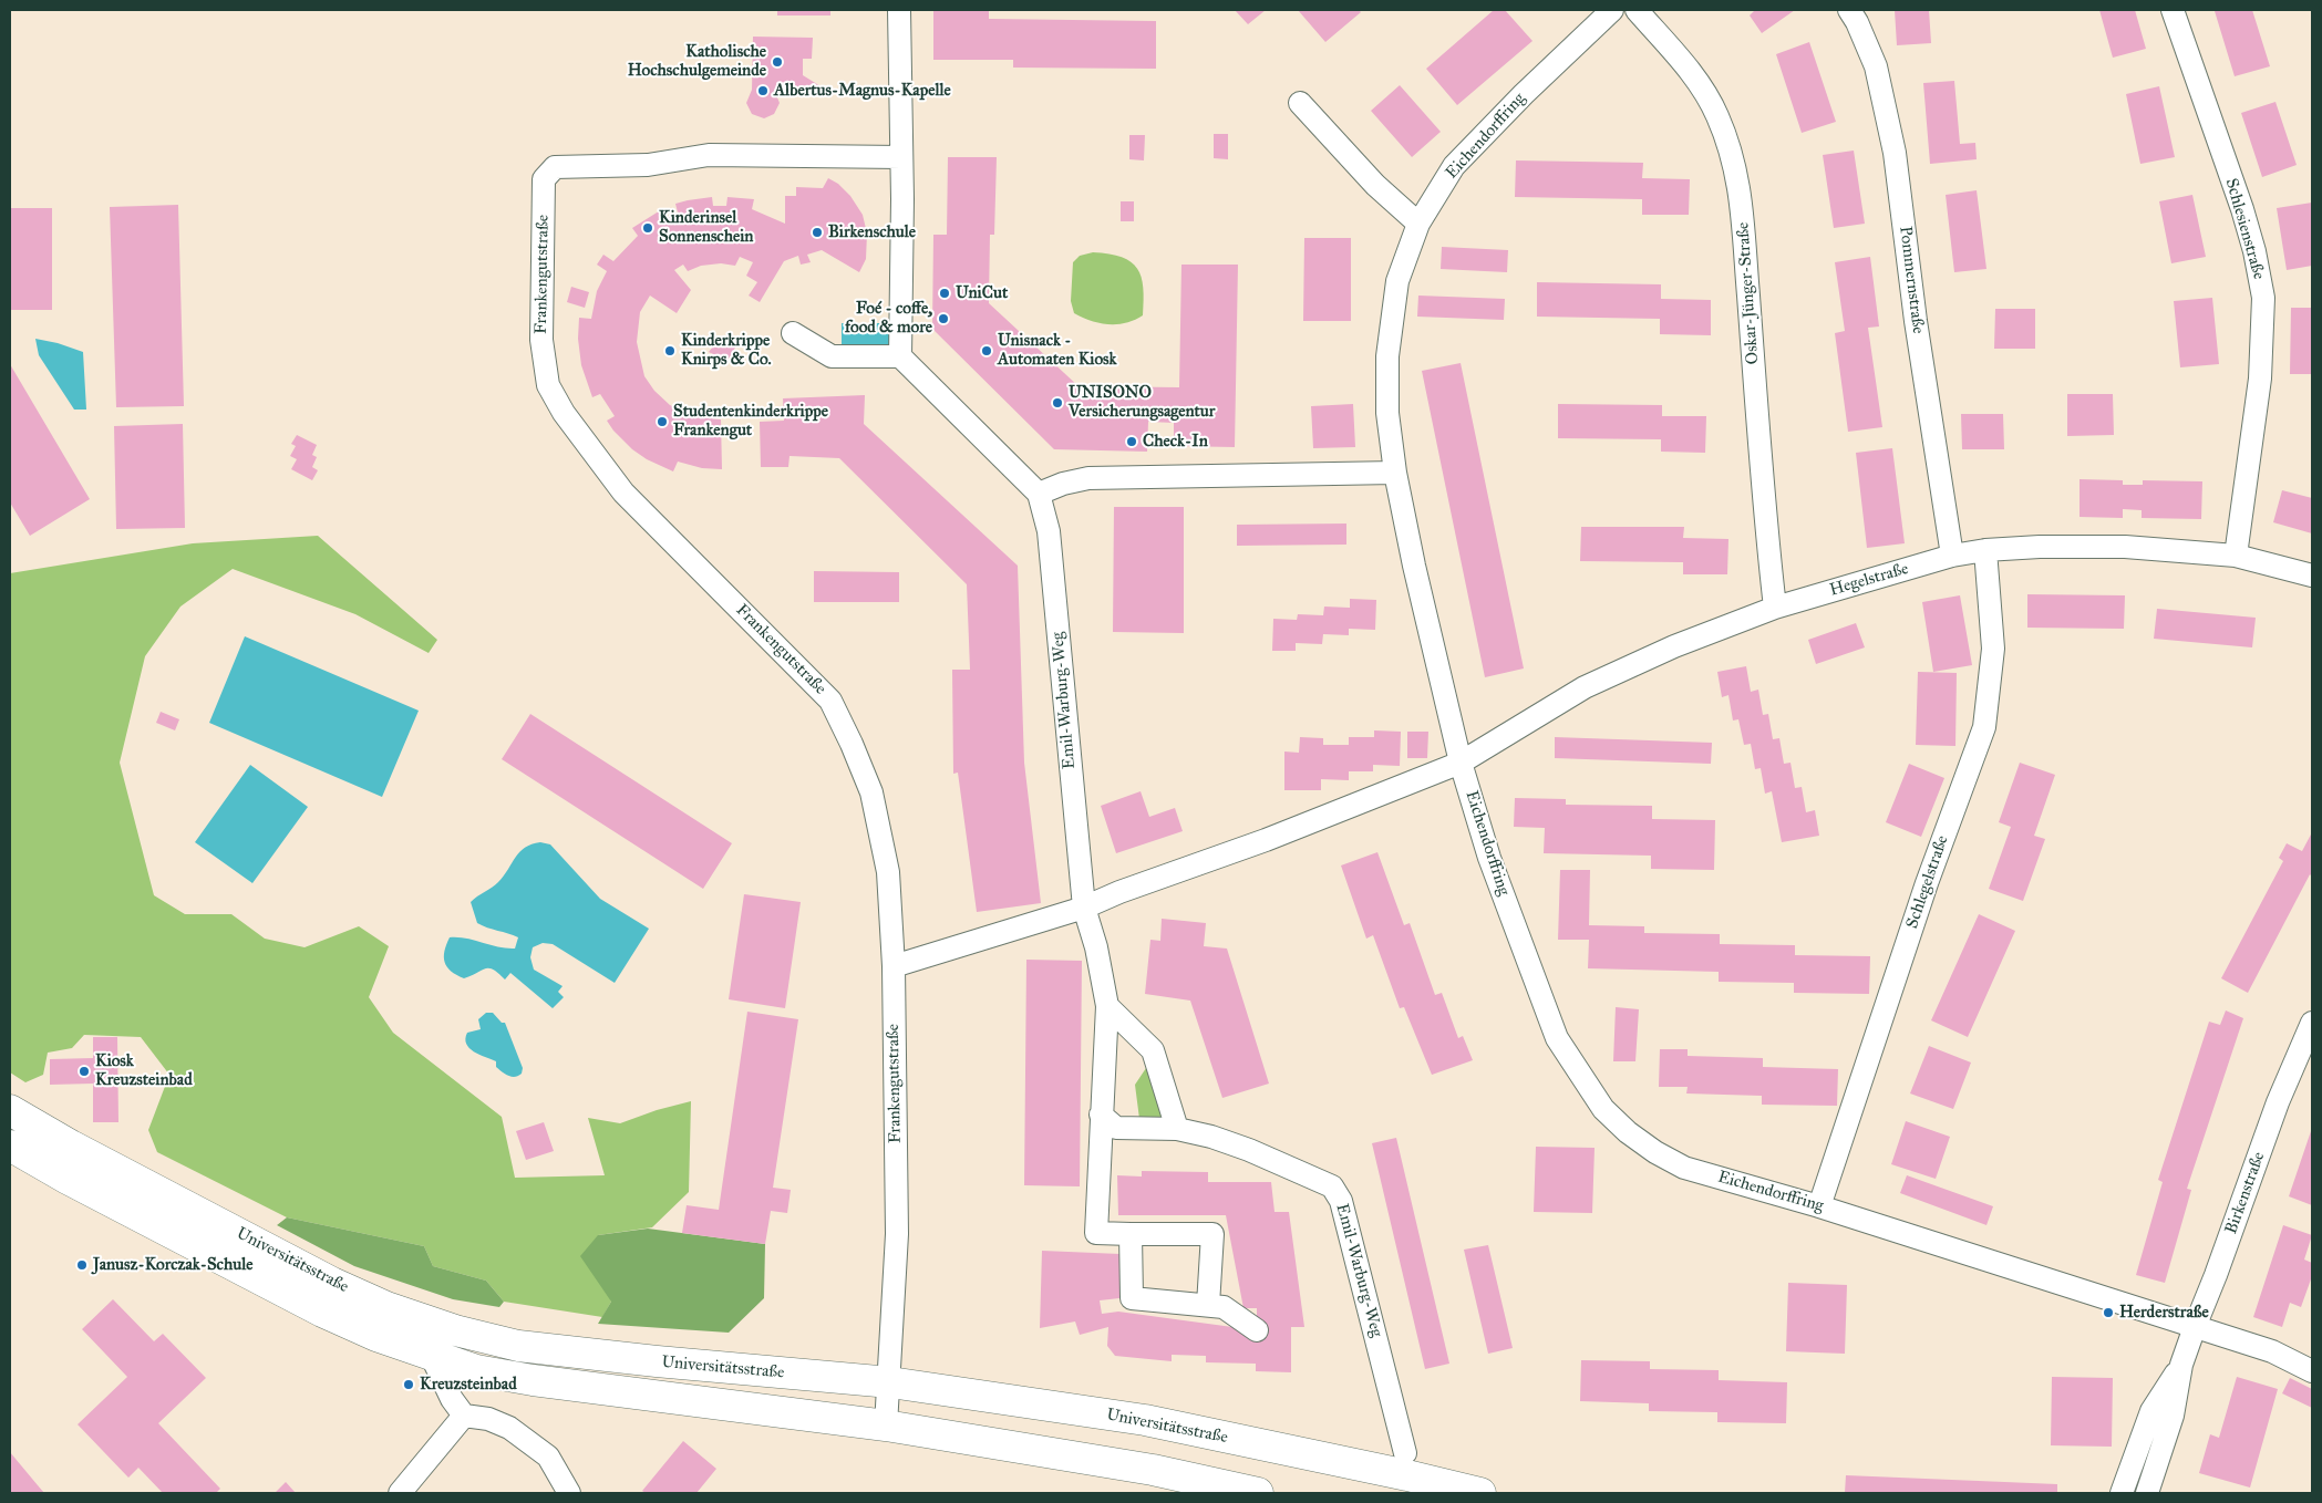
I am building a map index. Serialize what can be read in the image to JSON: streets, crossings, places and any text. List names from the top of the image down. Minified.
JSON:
{"streets":{"main road":["Universitätsstraße"],"street":["Eichendorffring","Schlesienstraße","Frankengutstraße","Pommernstraße","Oskar-Jünger-Straße","Hegelstraße","Emil-Warburg-Weg","Schlegelstraße","Birkenstraße"]},"crossings":[["Eichendorffring","Hegelstraße"],["Eichendorffring","Schlegelstraße"],["Eichendorffring","Birkenstraße"],["Schlesienstraße","Hegelstraße"],["Frankengutstraße","Universitätsstraße"],["Pommernstraße","Hegelstraße"],["Oskar-Jünger-Straße","Hegelstraße"],["Hegelstraße","Schlegelstraße"]],"places":["Katholische Hochschulgemeinde","Albertus-Magnus-Kapelle","Kinderinsel Sonnenschein","Birkenschule","UniCut","Foé - coffe, food & more","Kinderkrippe Knirps & Co.","Unisnack - Automaten Kiosk","UNISONO Versicherungsagentur","Studentenkinderkrippe Frankengut","Check-In","Kiosk Kreuzsteinbad","Janusz-Korczak-Schule","Herderstraße","Kreuzsteinbad"]}
